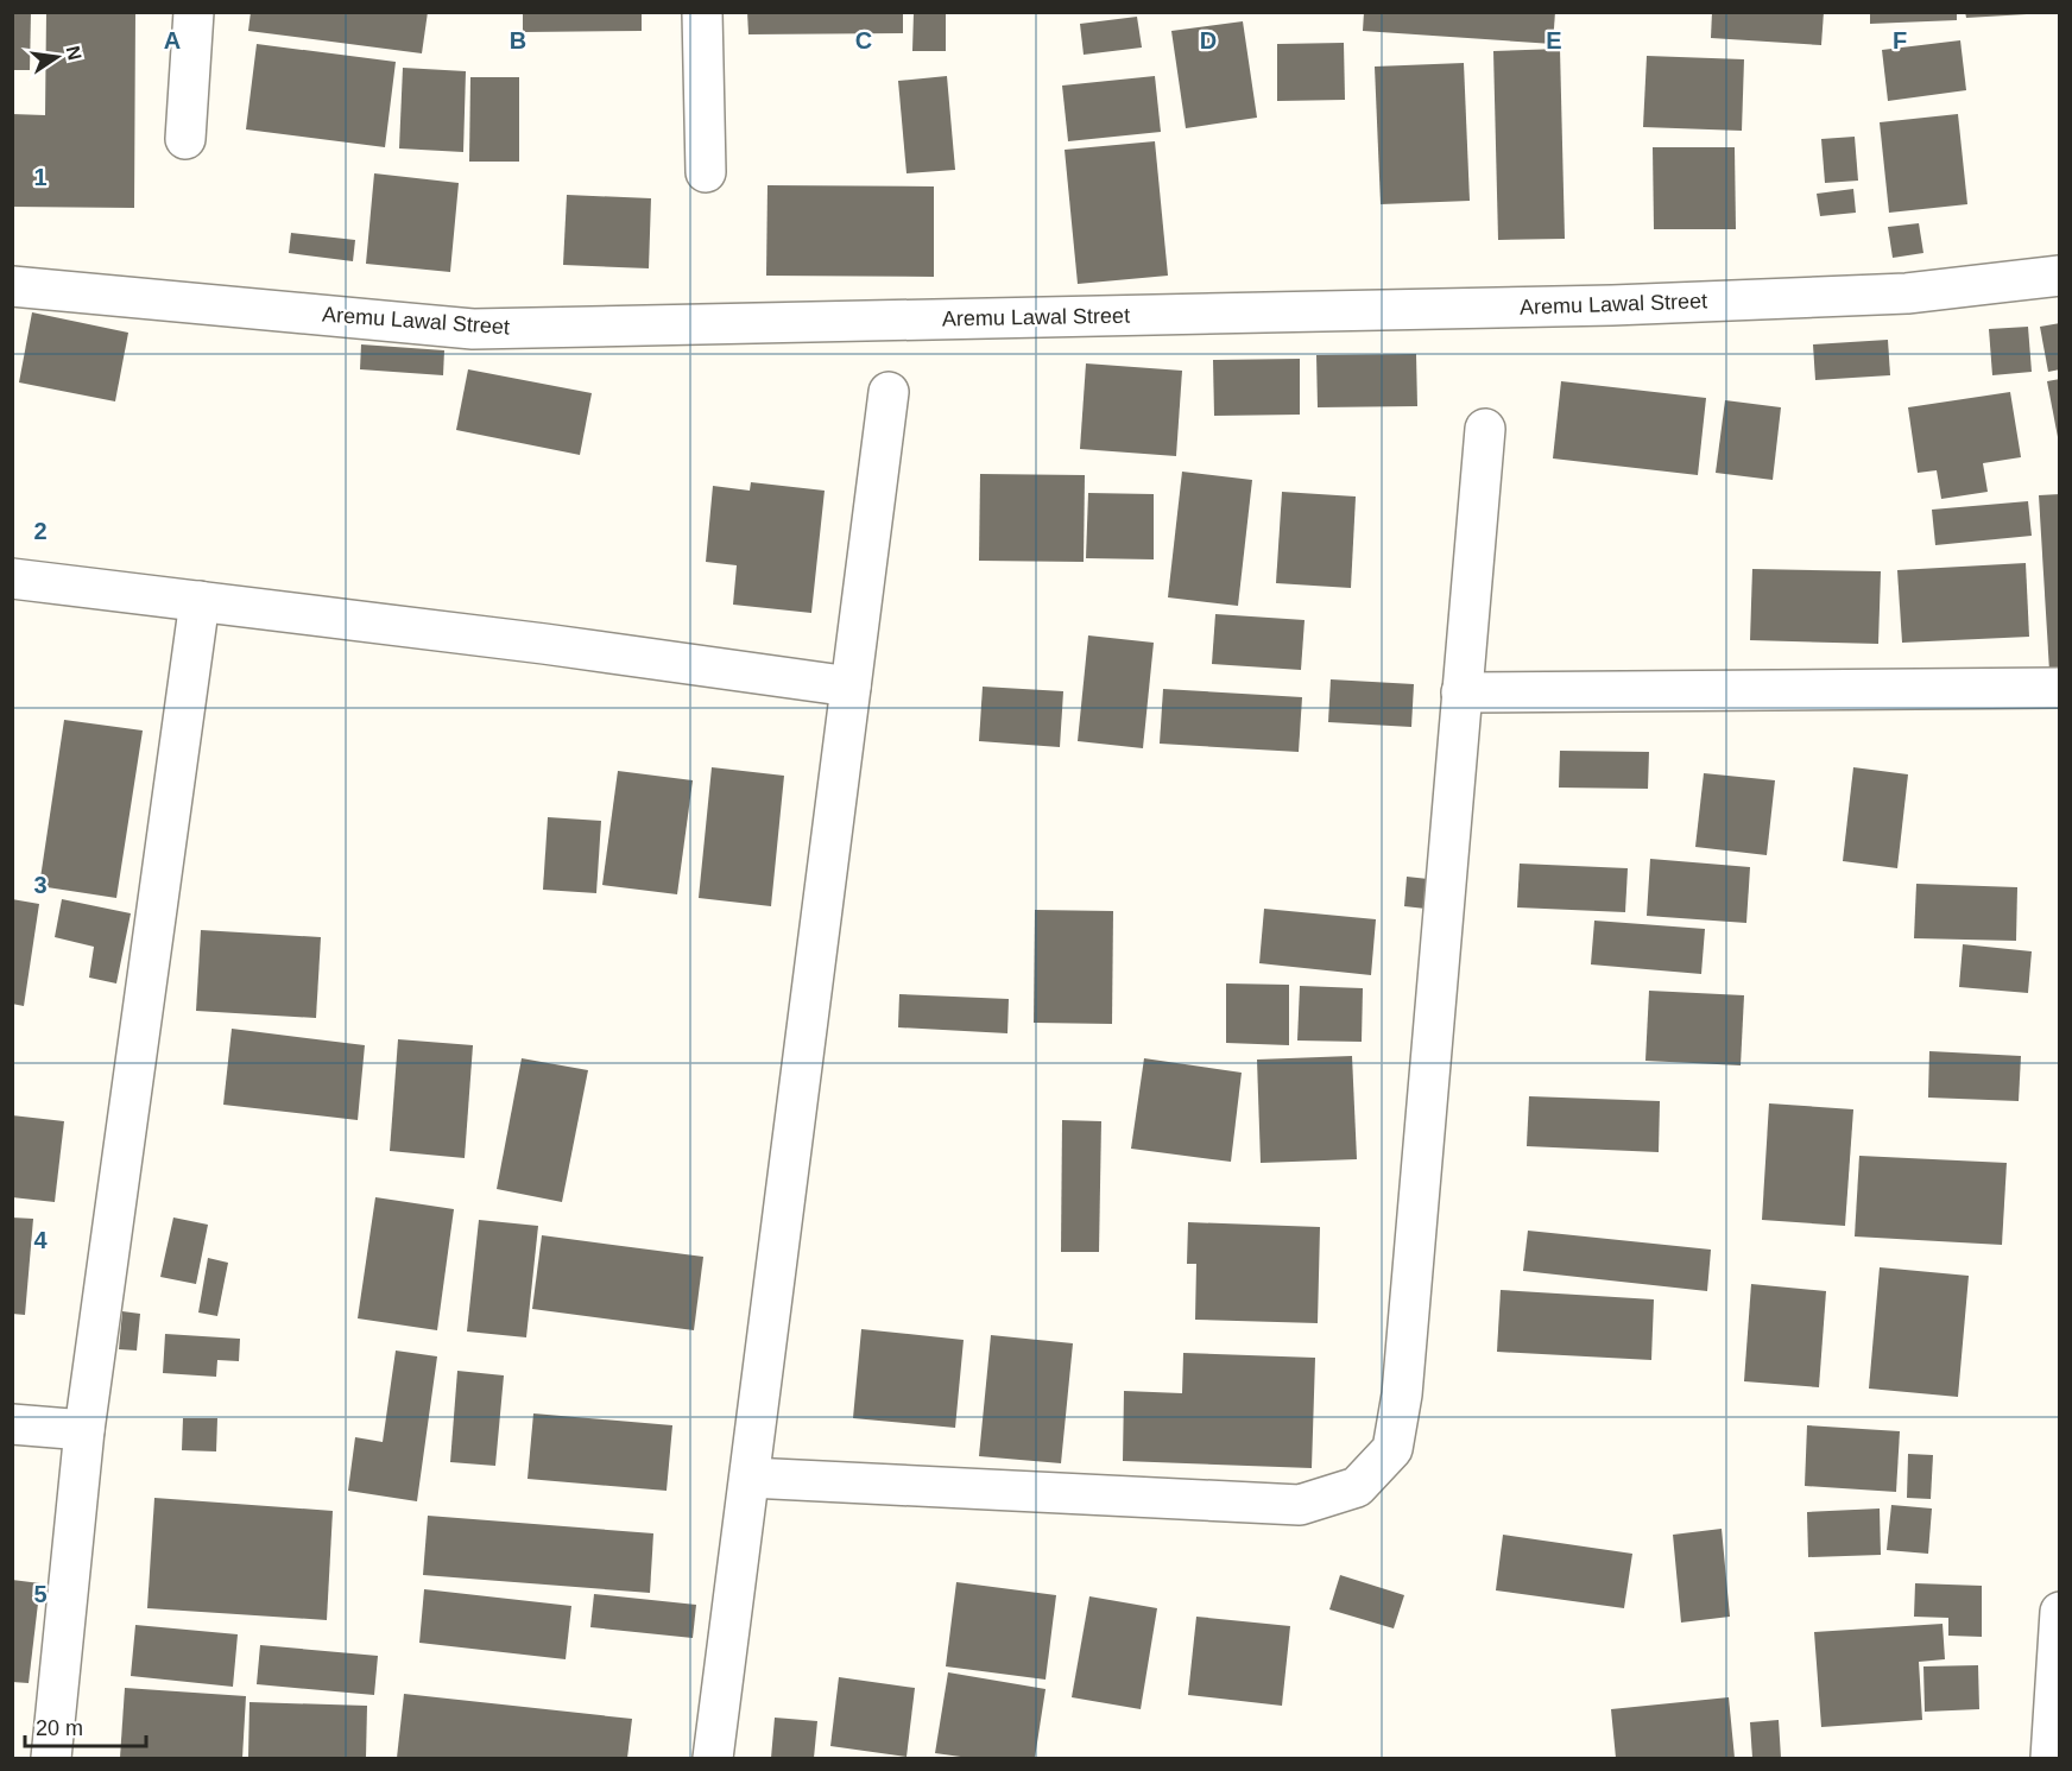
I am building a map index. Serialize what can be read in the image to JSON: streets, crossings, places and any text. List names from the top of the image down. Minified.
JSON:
{"streets":{"street":["Aremu Lawal Street"]},"scale_bar":"20 m","north":"right","grid":{"columns":["A","B","C","D","E","F"],"rows":["1","2","3","4","5"]}}
